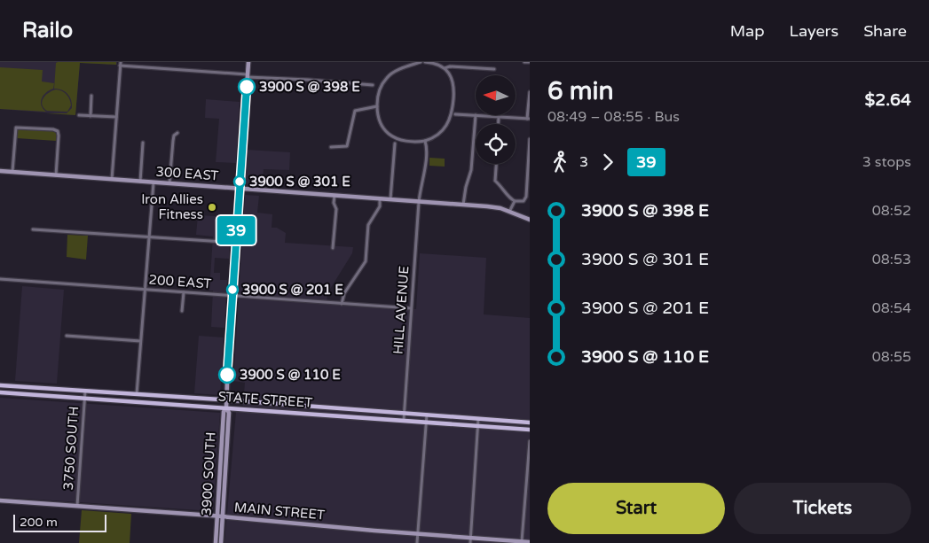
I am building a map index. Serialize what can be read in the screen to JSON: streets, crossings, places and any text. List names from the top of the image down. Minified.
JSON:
{"streets":{"main road":["STATE STREET"],"street":["300 EAST","200 EAST","HILL AVENUE","3750 SOUTH","3900 SOUTH","MAIN STREET"]},"crossings":[["300 EAST","HILL AVENUE"],["300 EAST","3900 SOUTH"],["200 EAST","HILL AVENUE"],["200 EAST","3900 SOUTH"],["HILL AVENUE","STATE STREET"],["STATE STREET","3750 SOUTH"],["STATE STREET","3900 SOUTH"],["3750 SOUTH","MAIN STREET"],["3900 SOUTH","MAIN STREET"]],"places":["3900 S @ 398 E","3900 S @ 301 E","Iron Allies Fitness","3900 S @ 201 E","3900 S @ 110 E"],"lines":["bus line 39"],"scale_bar":"200 m","north":"left","page":{"header":"Railo","nav":["Map","Layers","Share"],"on_map":"39","heading":["6 min","08:49 – 08:55 · Bus","$2.64"],"legs":["3","39","3 stops"],"list":[{"name":"3900 S @ 398 E","value":"08:52"},{"name":"3900 S @ 301 E","value":"08:53"},{"name":"3900 S @ 201 E","value":"08:54"},{"name":"3900 S @ 110 E","value":"08:55"}],"buttons":["Start","Tickets"],"scale":"200 m"}}
